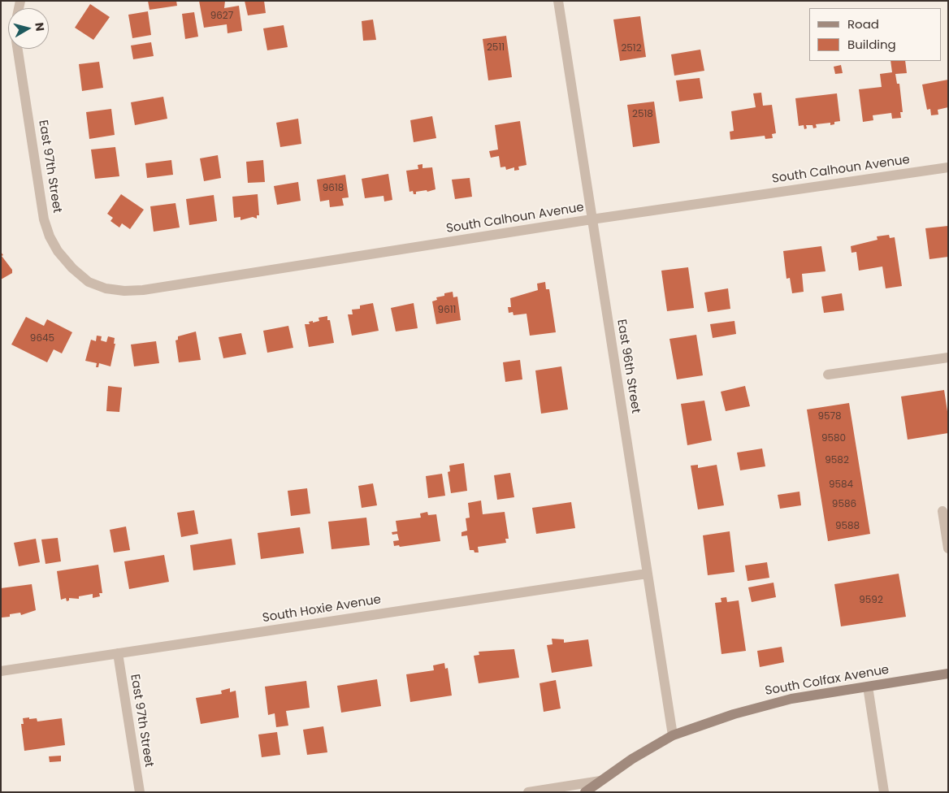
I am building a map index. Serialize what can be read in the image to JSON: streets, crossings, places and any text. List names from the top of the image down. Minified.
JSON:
{"streets":{"main road":["South Colfax Avenue"],"street":["East 97th Street","South Calhoun Avenue","East 96th Street","South Hoxie Avenue"]},"crossings":[["East 97th Street","South Calhoun Avenue"],["East 97th Street","South Hoxie Avenue"],["South Calhoun Avenue","East 96th Street"],["East 96th Street","South Hoxie Avenue"],["East 96th Street","South Colfax Avenue"]],"house_numbers":["9627","2511","2512","2518","9618","9611","9645","9578","9580","9582","9584","9586","9588","9592"],"legend":["Road","Building"],"north":"right"}
